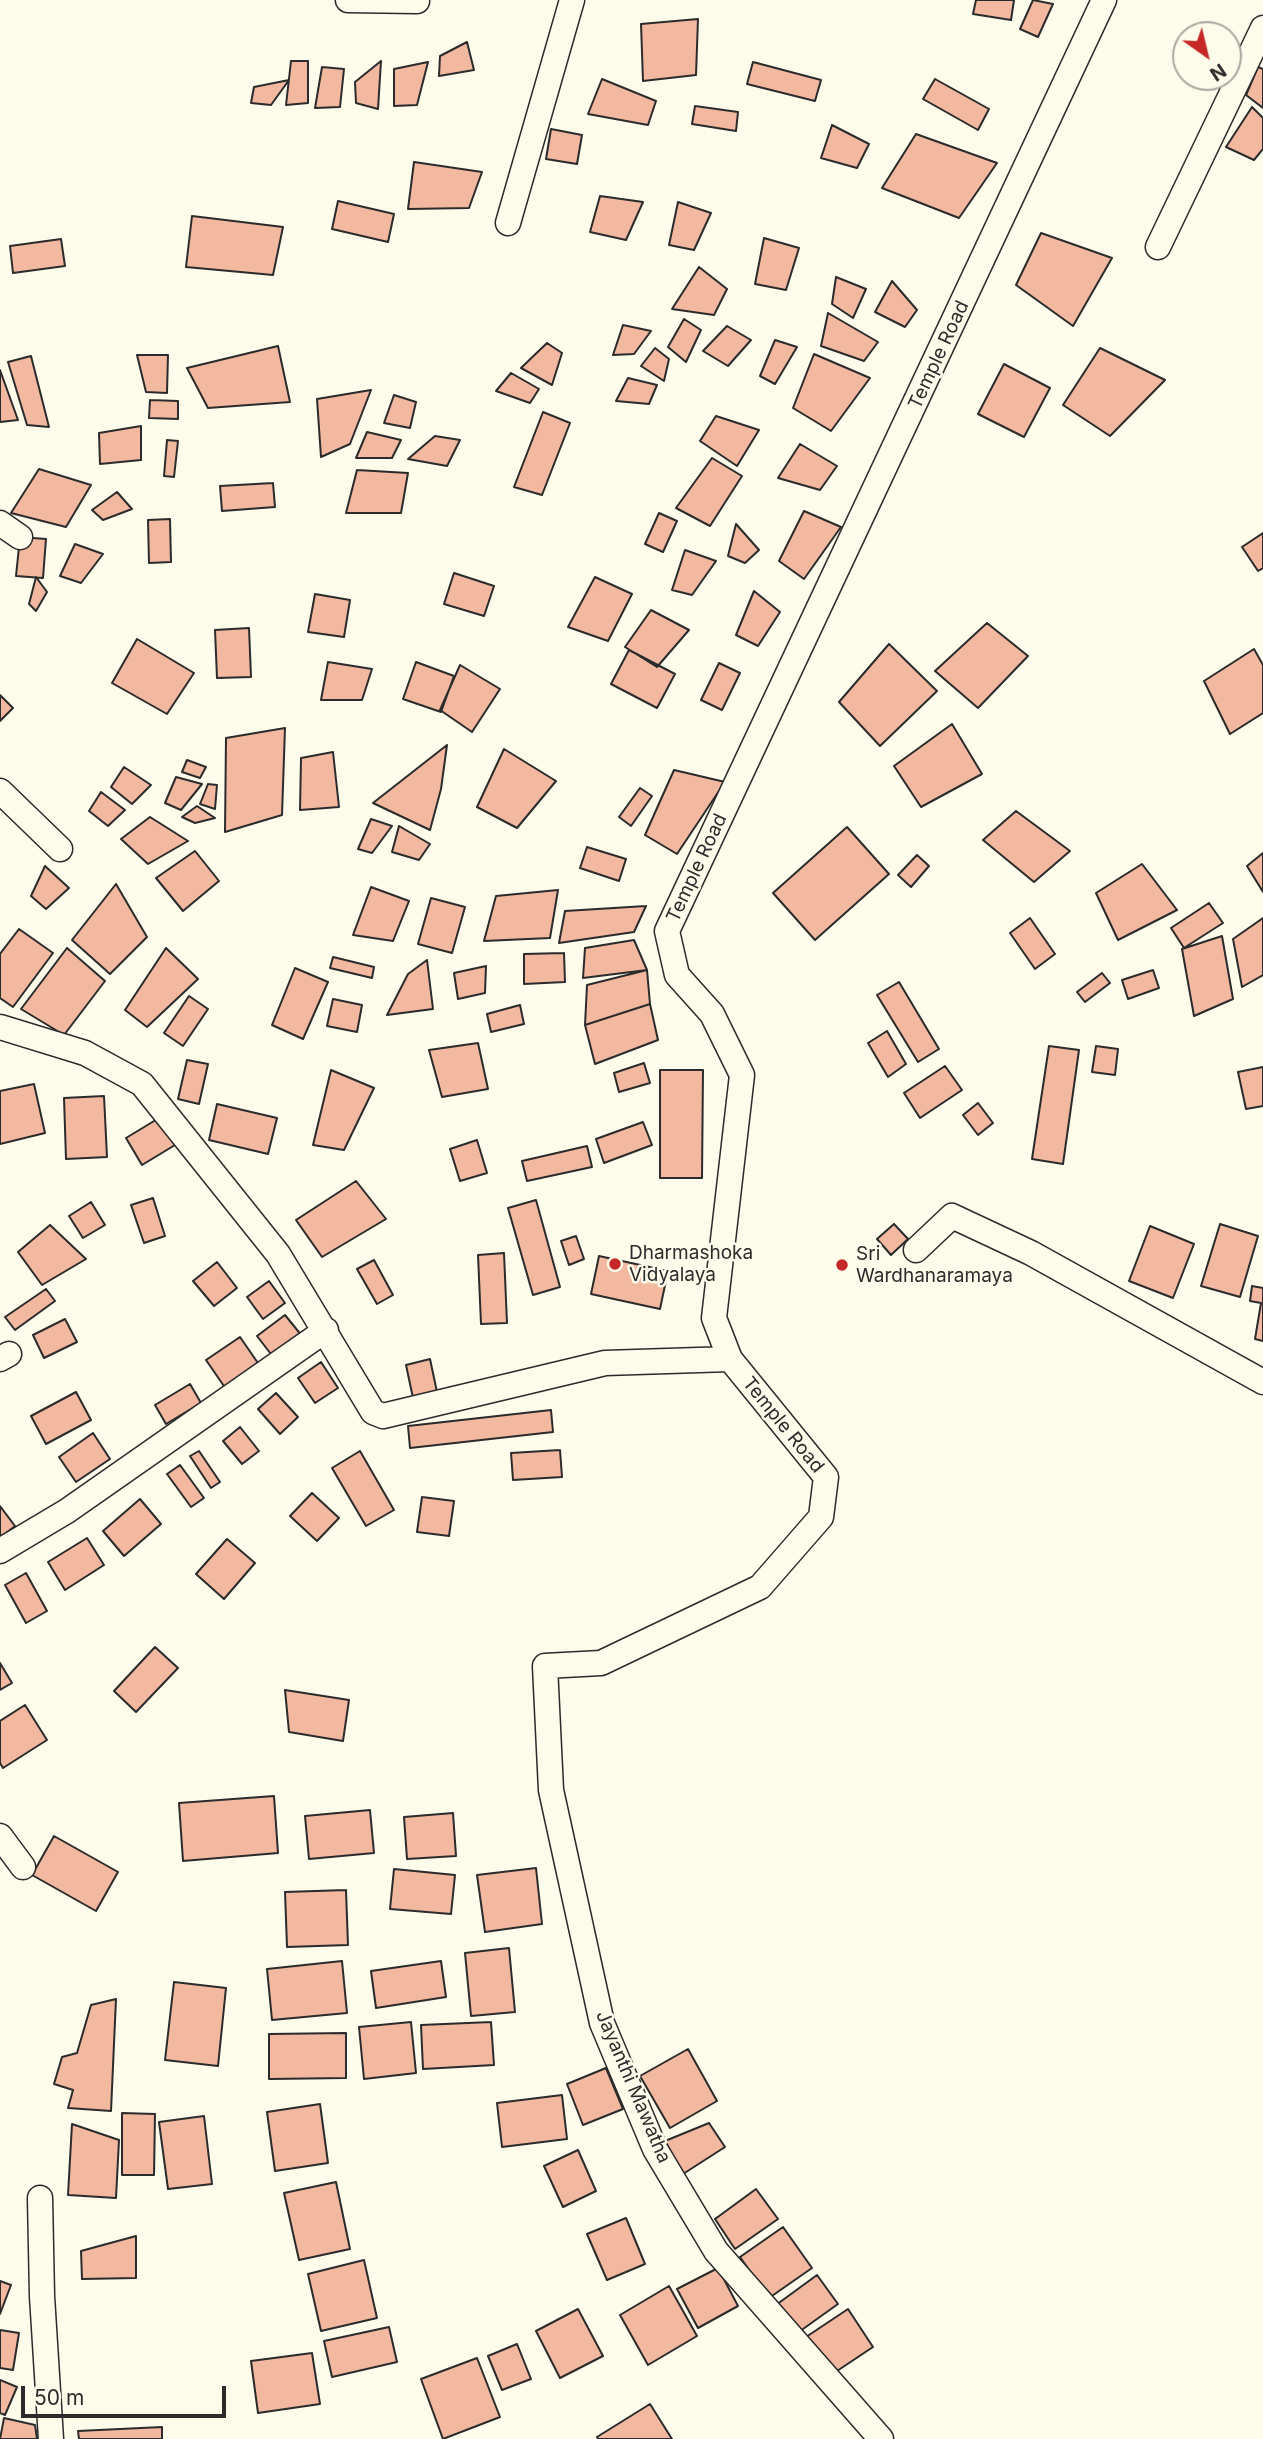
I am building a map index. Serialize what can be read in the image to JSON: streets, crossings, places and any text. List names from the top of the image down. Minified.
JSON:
{"streets":{"street":["Temple Road","Jayanthi Mawatha"]},"crossings":[["Temple Road","Jayanthi Mawatha"]],"places":["Dharmashoka Vidyalaya","Sri Wardhanaramaya"],"scale_bar":"50 m","north":"bottom right"}
